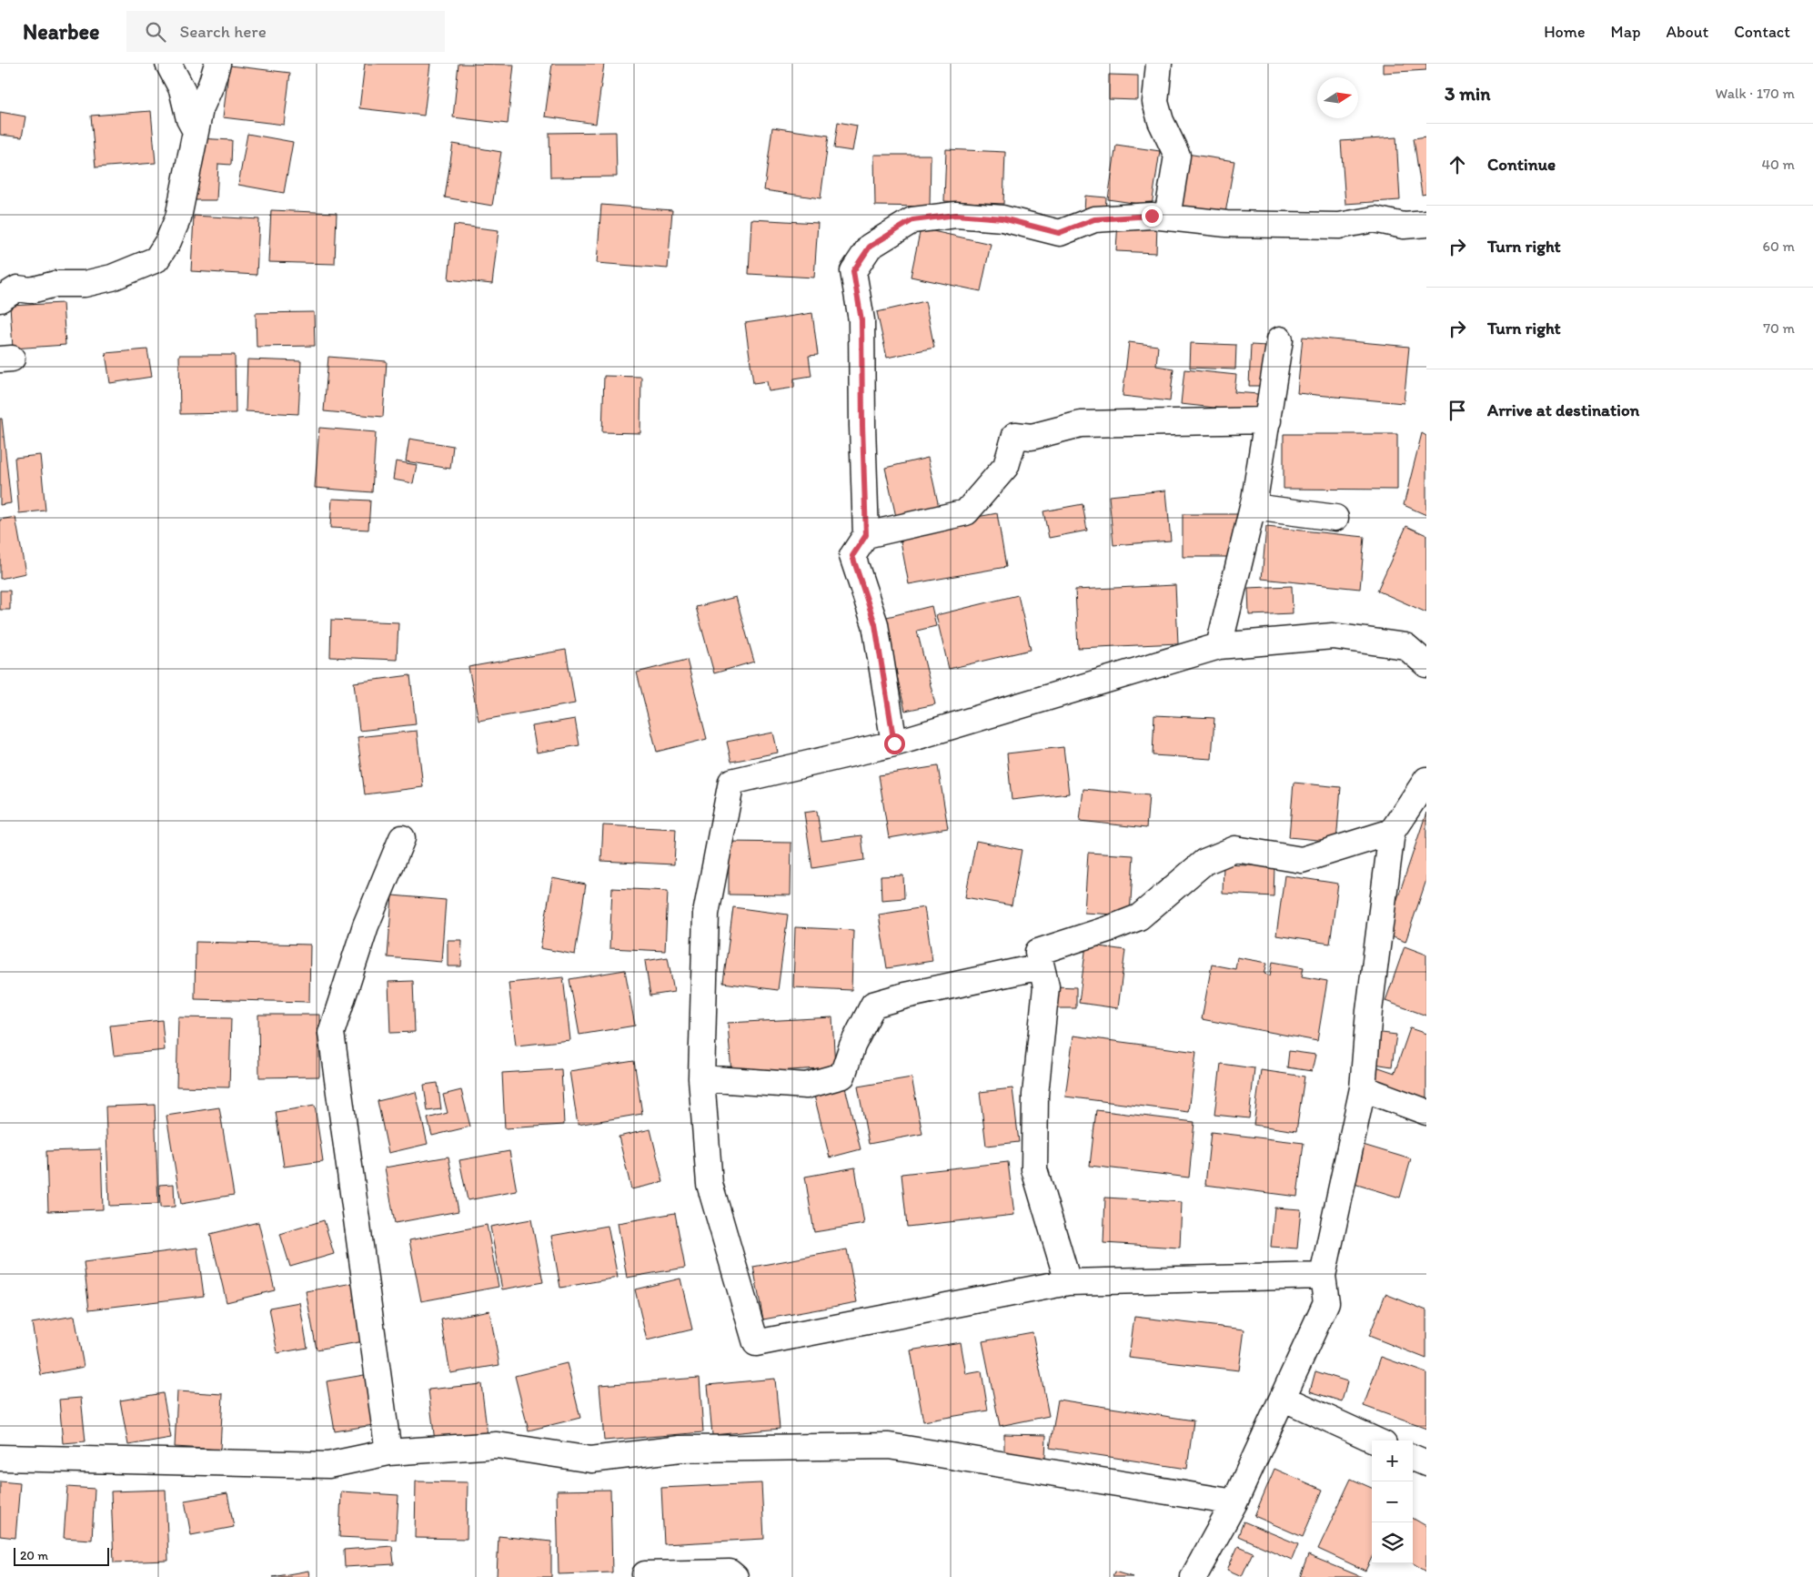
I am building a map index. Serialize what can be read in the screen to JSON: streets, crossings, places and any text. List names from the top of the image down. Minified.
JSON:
{"scale_bar":"20 m","north":"right","page":{"header":"Nearbee","search":"Search here","nav":["Home","Map","About","Contact"],"heading":["3 min","Walk · 170 m"],"list":[["Continue","40 m"],["Turn right","60 m"],["Turn right","70 m"],"Arrive at destination"],"map_buttons":["+","−"],"scale":"20 m"}}
